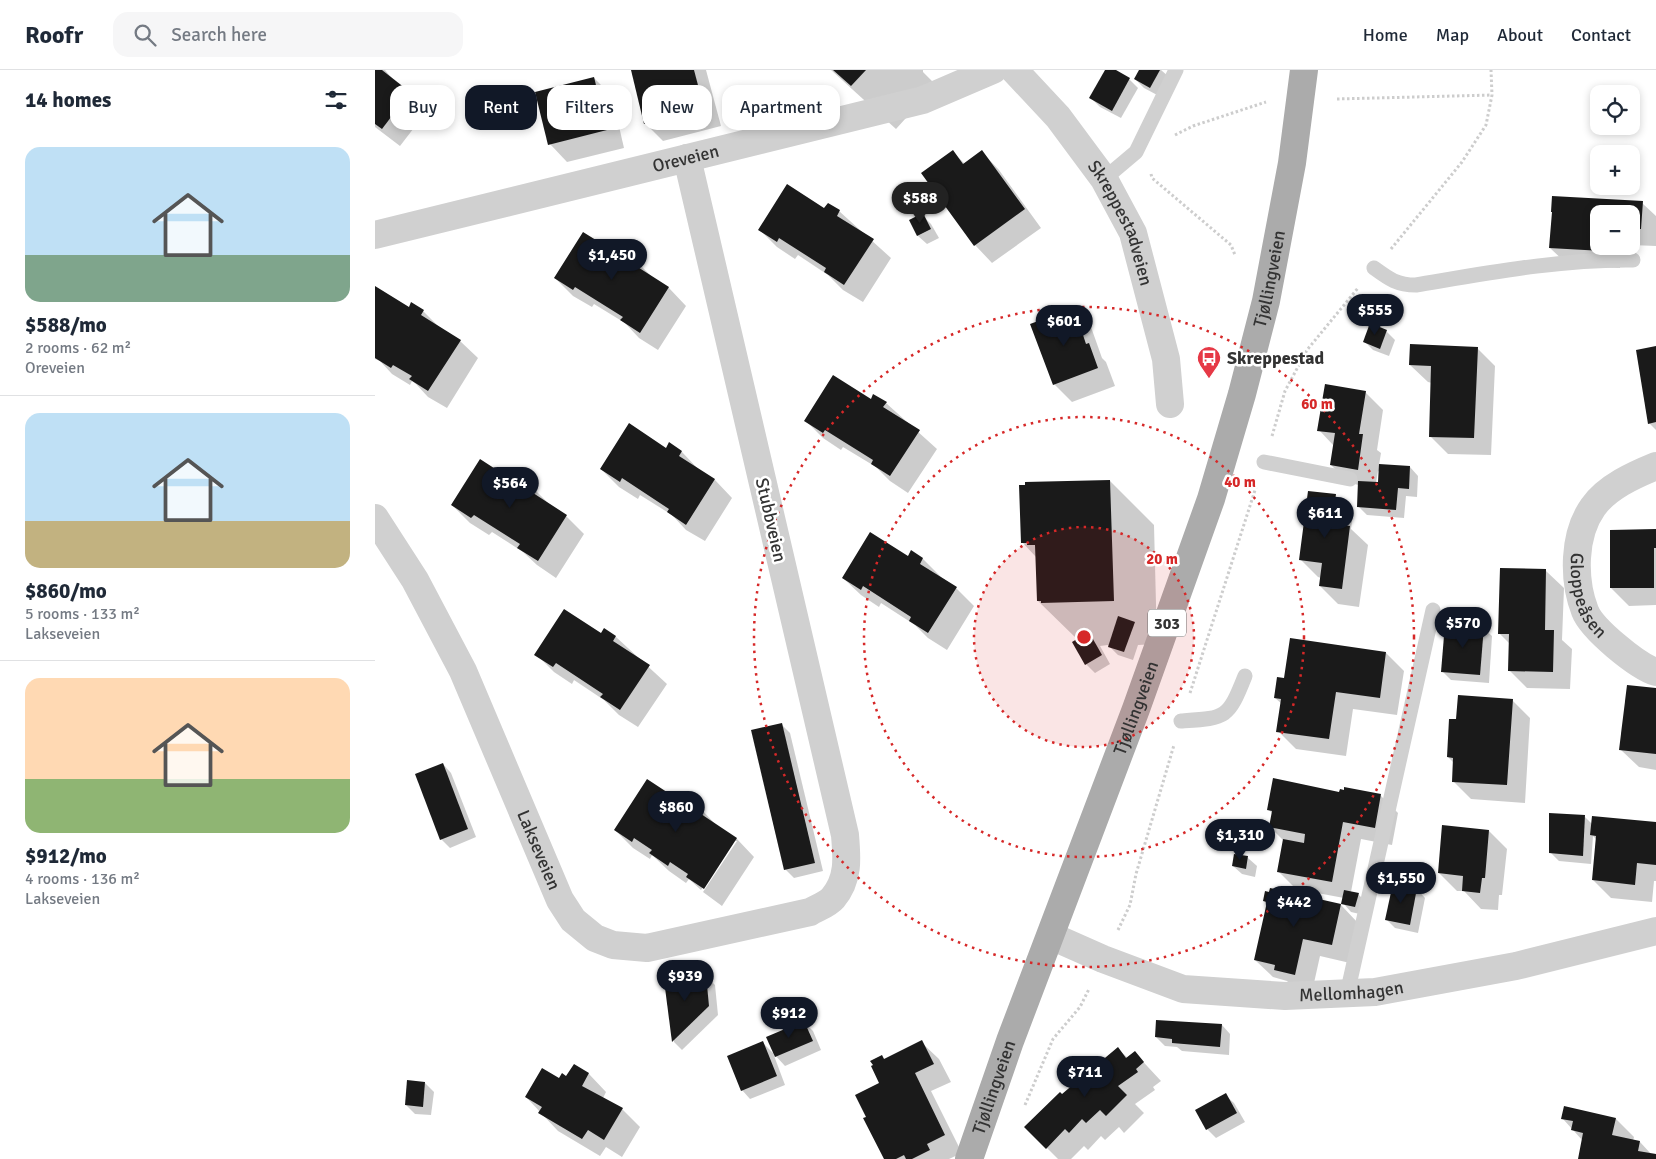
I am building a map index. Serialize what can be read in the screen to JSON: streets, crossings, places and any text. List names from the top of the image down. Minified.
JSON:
{"streets":{"main road":["Tjøllingveien","303"],"street":["Oreveien","Skreppestadveien","Stubbveien","Gloppeåsen","Lakseveien","Mellomhagen"]},"crossings":[["Oreveien","Stubbveien"],["Tjøllingveien","Mellomhagen"],["Stubbveien","Lakseveien"]],"places":{"bus stop":["Skreppestad"]},"page":{"header":"Roofr","search":"Search here","nav":["Home","Map","About","Contact"],"heading":"14 homes","map_buttons":["+","−"],"chip":["Buy","Rent","Filters","New","Apartment"],"list":[{"name":"$588/mo","note":"2 rooms · 62 m² · Oreveien"},{"name":"$860/mo","note":"5 rooms · 133 m² · Lakseveien"},{"name":"$912/mo","note":"4 rooms · 136 m² · Lakseveien"}],"price":["$588","$1,450","$555","$601","$564","$611","$570","$860","$1,310","$1,550","$442","$939","$912","$711"]},"rings":["60 m","40 m","20 m"]}
